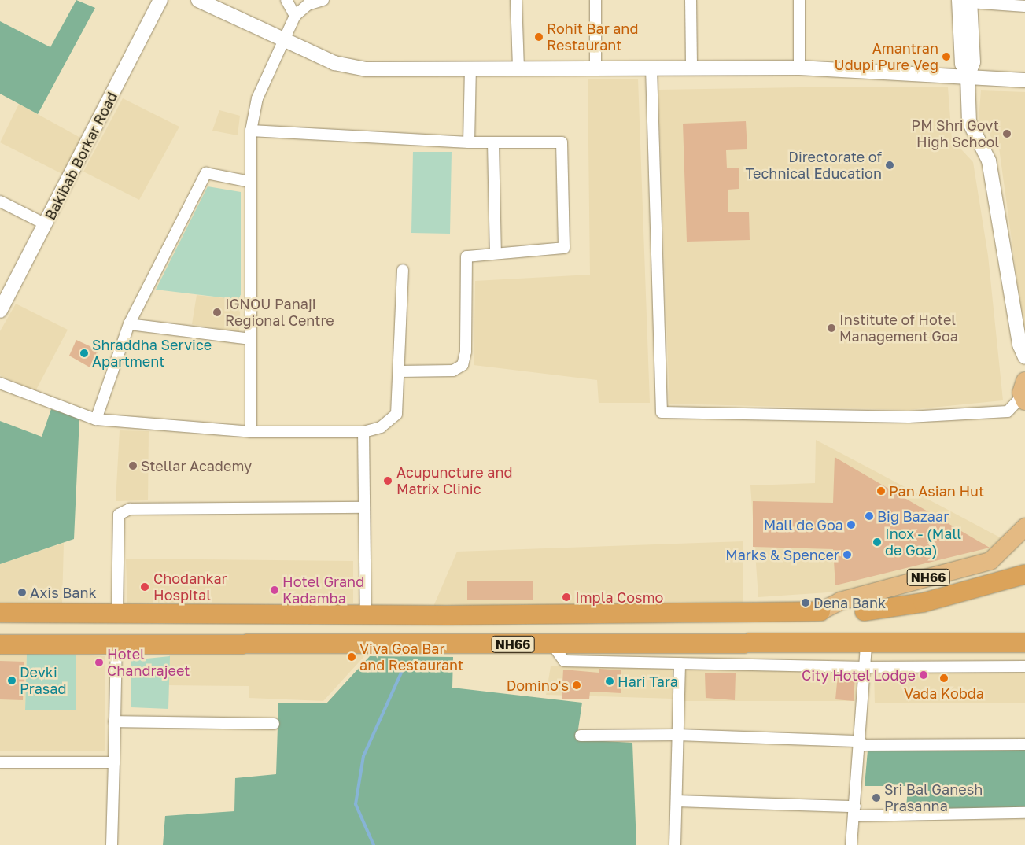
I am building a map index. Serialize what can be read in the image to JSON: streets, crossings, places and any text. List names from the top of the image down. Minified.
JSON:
{"streets":{"highway":["NH66"],"street":["Bakibab Borkar Road"]},"places":["Rohit Bar and Restaurant","Amantran Udupi Pure Veg","PM Shri Govt High School","Directorate of Technical Education","IGNOU Panaji Regional Centre","Institute of Hotel Management Goa","Shraddha Service Apartment","Stellar Academy","Acupuncture and Matrix Clinic","Pan Asian Hut","Big Bazaar","Mall de Goa","Inox - (Mall de Goa)","Marks & Spencer","Chodankar Hospital","Hotel Grand Kadamba","Axis Bank","Impla Cosmo","Dena Bank","Viva Goa Bar and Restaurant","Hotel Chandrajeet","City Hotel Lodge","Vada Kobda","Devki Prasad","Hari Tara","Domino's","Sri Bal Ganesh Prasanna"]}
